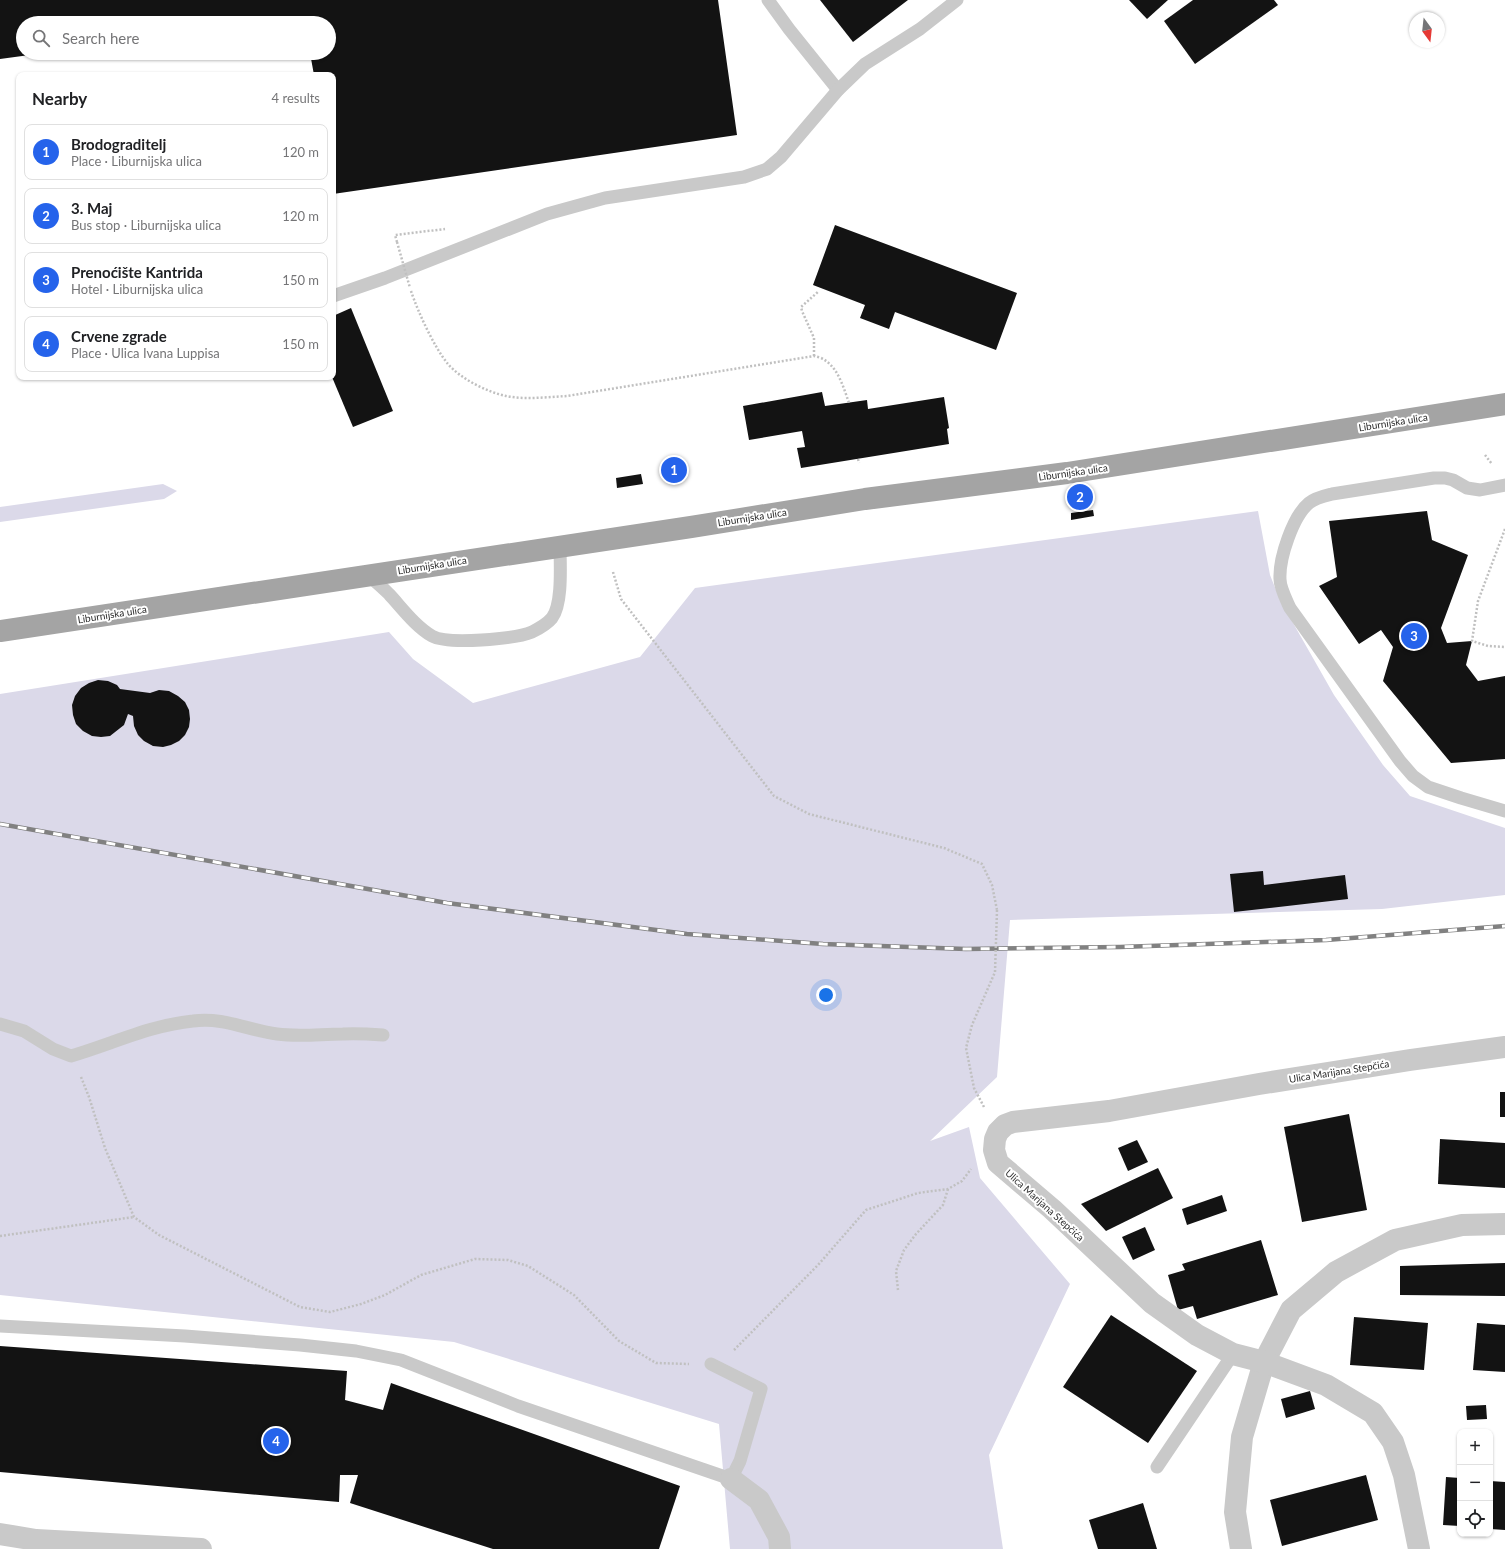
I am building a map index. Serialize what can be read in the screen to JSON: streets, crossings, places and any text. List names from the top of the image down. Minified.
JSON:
{"streets":{"main road":["Liburnijska ulica"],"street":["Ulica Marijana Stepčića"]},"north":"bottom","page":{"search":"Search here","heading":["Nearby","4 results"],"list":[{"mark":"1","name":"Brodograditelj","note":"Place · Liburnijska ulica","value":"120 m"},{"mark":"2","name":"3. Maj","note":"Bus stop · Liburnijska ulica","value":"120 m"},{"mark":"3","name":"Prenoćište Kantrida","note":"Hotel · Liburnijska ulica","value":"150 m"},{"mark":"4","name":"Crvene zgrade","note":"Place · Ulica Ivana Luppisa","value":"150 m"}],"pins":["1","2","3","4"],"map_buttons":["+","−"]}}
